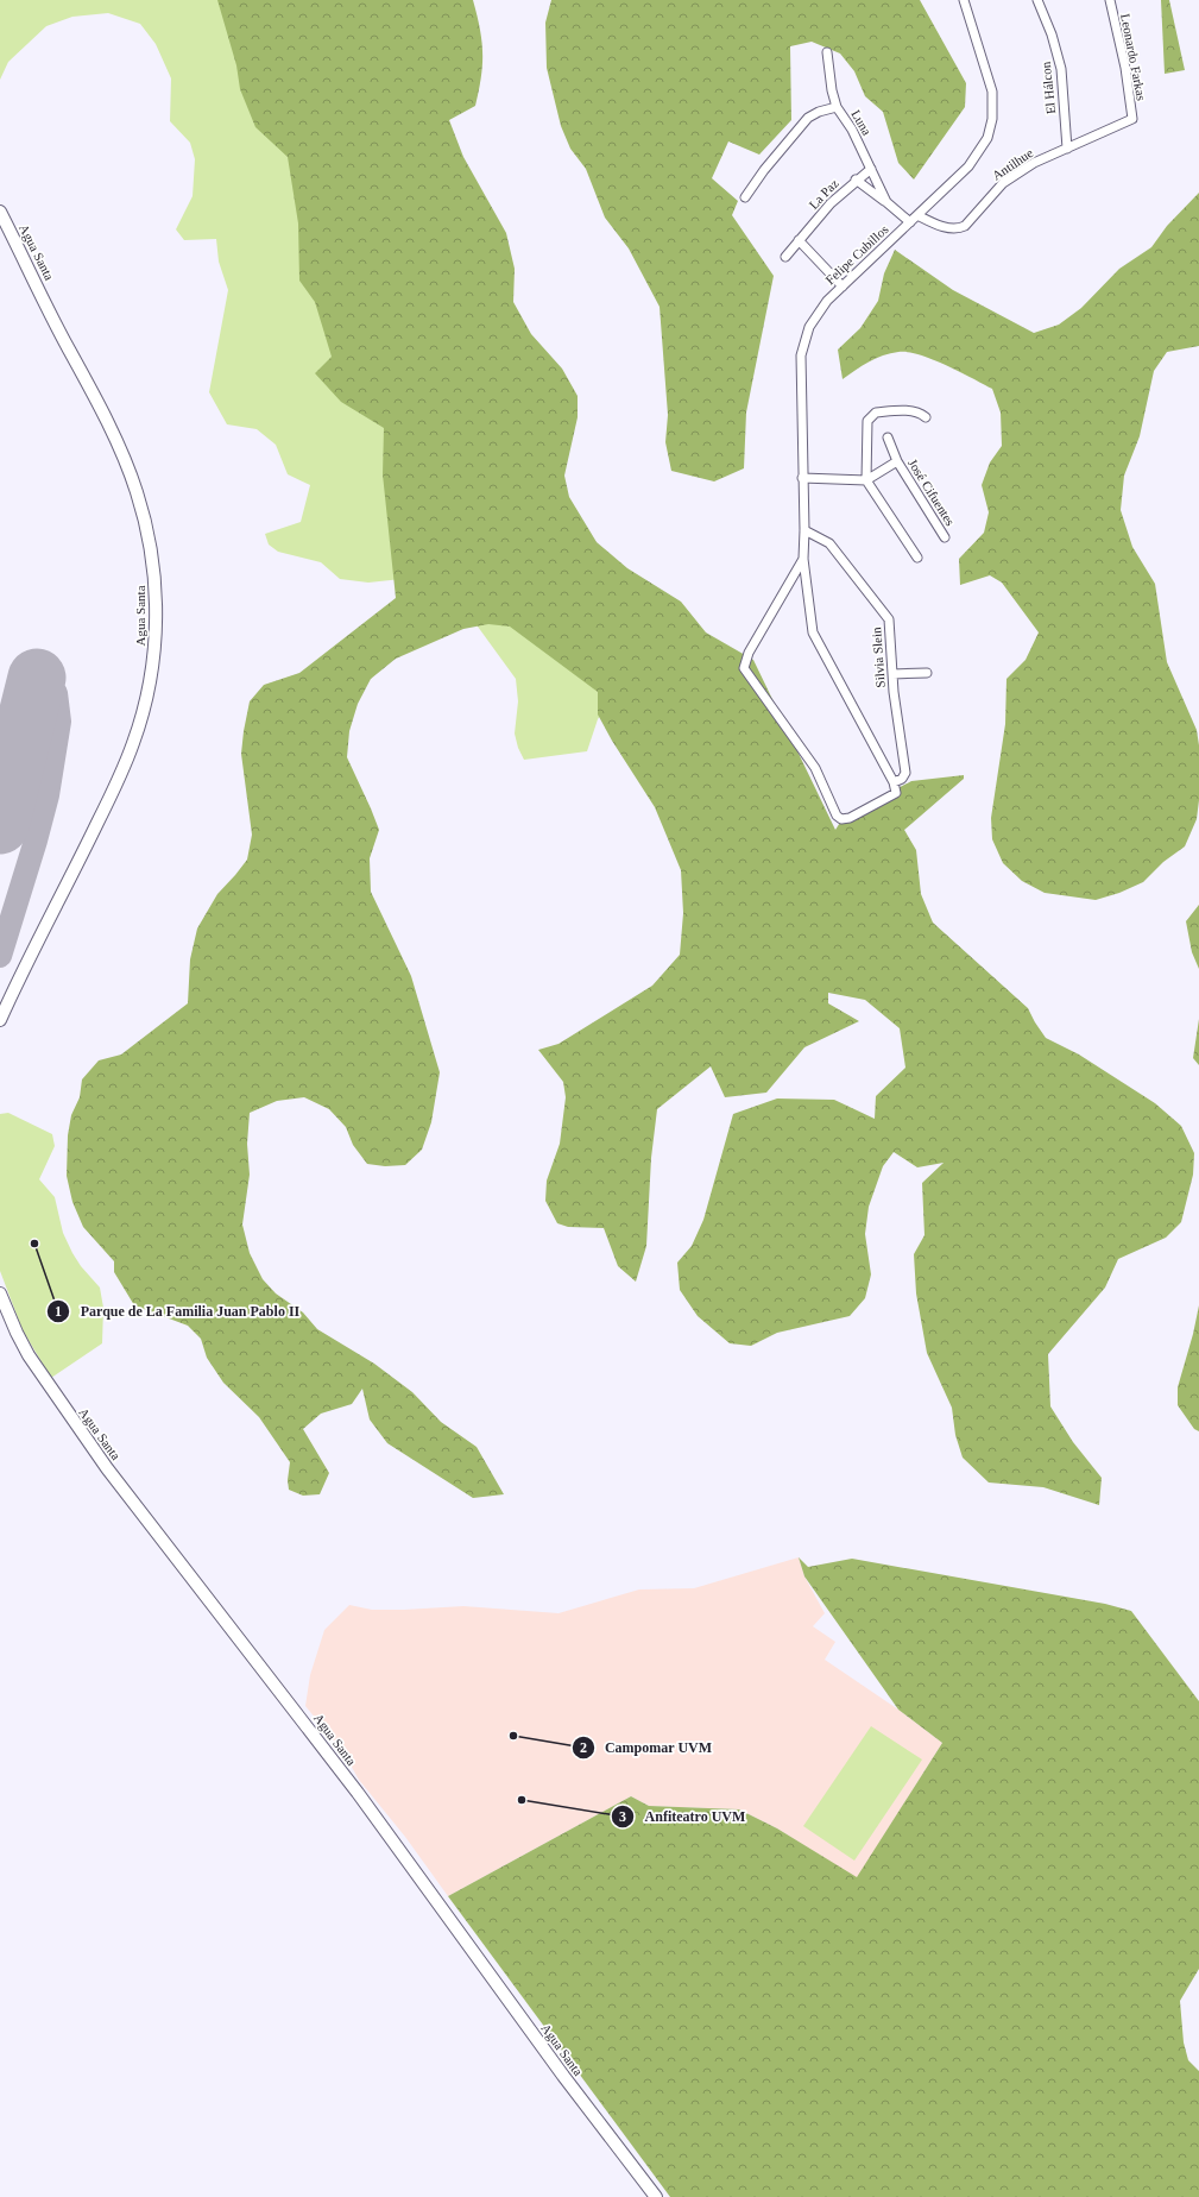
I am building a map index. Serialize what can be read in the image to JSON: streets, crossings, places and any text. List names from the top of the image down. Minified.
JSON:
{"streets":{"main road":["Agua Santa"],"street":["Leonardo Farkas","El Hálcon","Luna","Antilhue","La Paz","Felipe Cubillos","José Cifuentes","Silvia Slein"]},"crossings":[["Leonardo Farkas","Antilhue"],["El Hálcon","Antilhue"],["Luna","La Paz"],["Luna","Felipe Cubillos"],["Antilhue","Felipe Cubillos"],["Felipe Cubillos","Silvia Slein"]],"places":["Parque de La Familia Juan Pablo II","Campomar UVM","Anfiteatro UVM"]}
